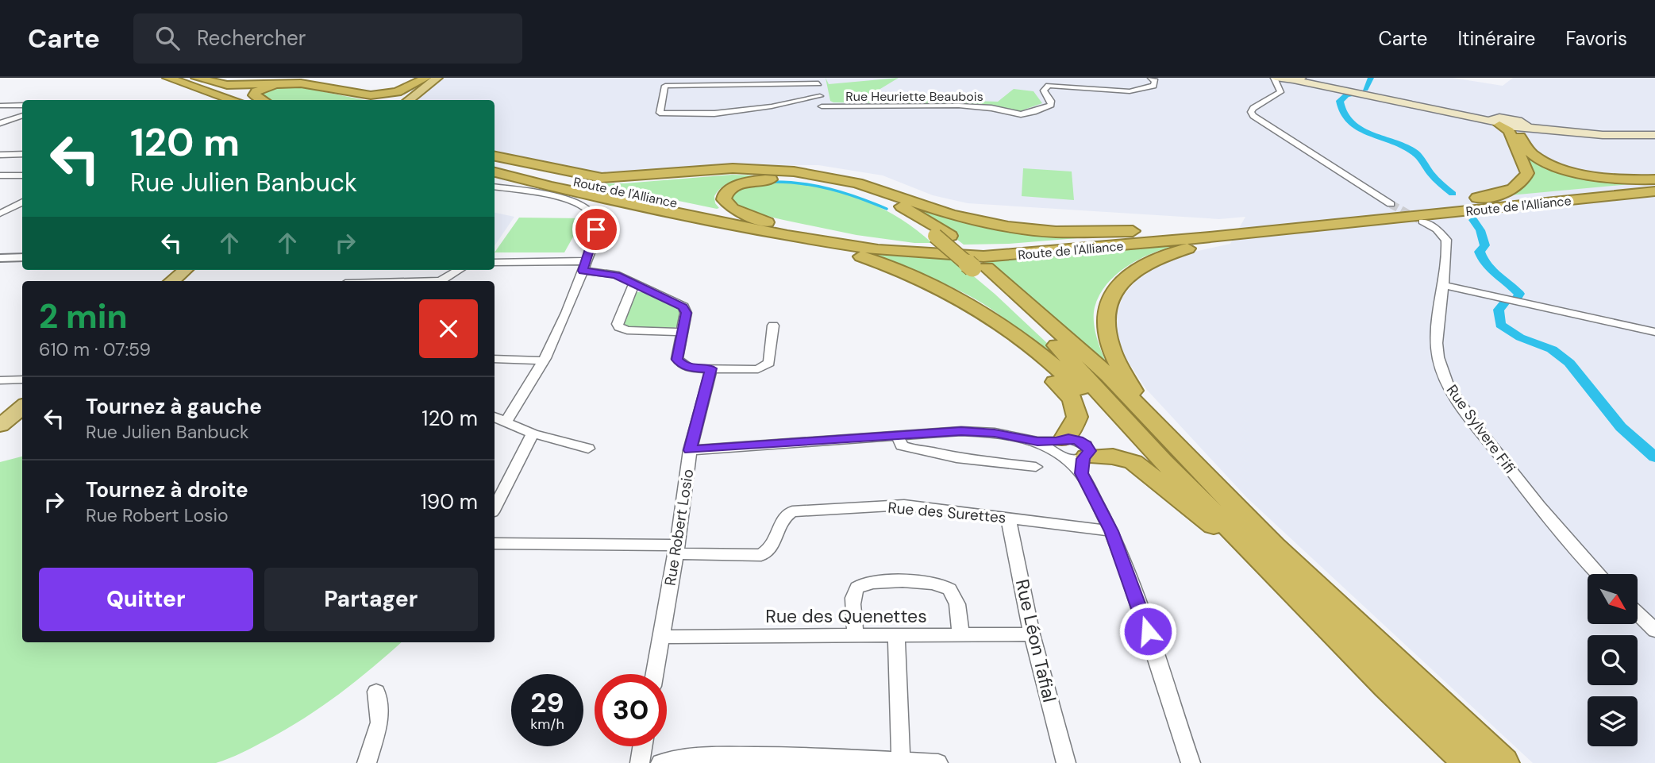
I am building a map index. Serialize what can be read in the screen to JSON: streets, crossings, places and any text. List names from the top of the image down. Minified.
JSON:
{"streets":{"highway":["Route de l'Alliance"],"street":["Rue Heuriette Beaubois","Rue Sylvere Fifi","Rue des Surettes","Rue Robert Losio","Rue des Quenettes","Rue Léon Tafial"]},"crossings":[["Route de l'Alliance","Rue Sylvere Fifi"],["Rue des Surettes","Rue Robert Losio"],["Rue des Surettes","Rue Léon Tafial"],["Rue Robert Losio","Rue des Quenettes"],["Rue des Quenettes","Rue Léon Tafial"]],"north":"bottom right","page":{"header":"Carte","search":"Rechercher","nav":["Carte","Itinéraire","Favoris"],"turn":["120 m","Rue Julien Banbuck"],"heading":["2 min","610 m · 07:59"],"list":[{"name":"Tournez à gauche","note":"Rue Julien Banbuck","value":"120 m"},{"name":"Tournez à droite","note":"Rue Robert Losio","value":"190 m"}],"buttons":["Quitter","Partager"],"speed":"29 km/h","limit":"30"}}
